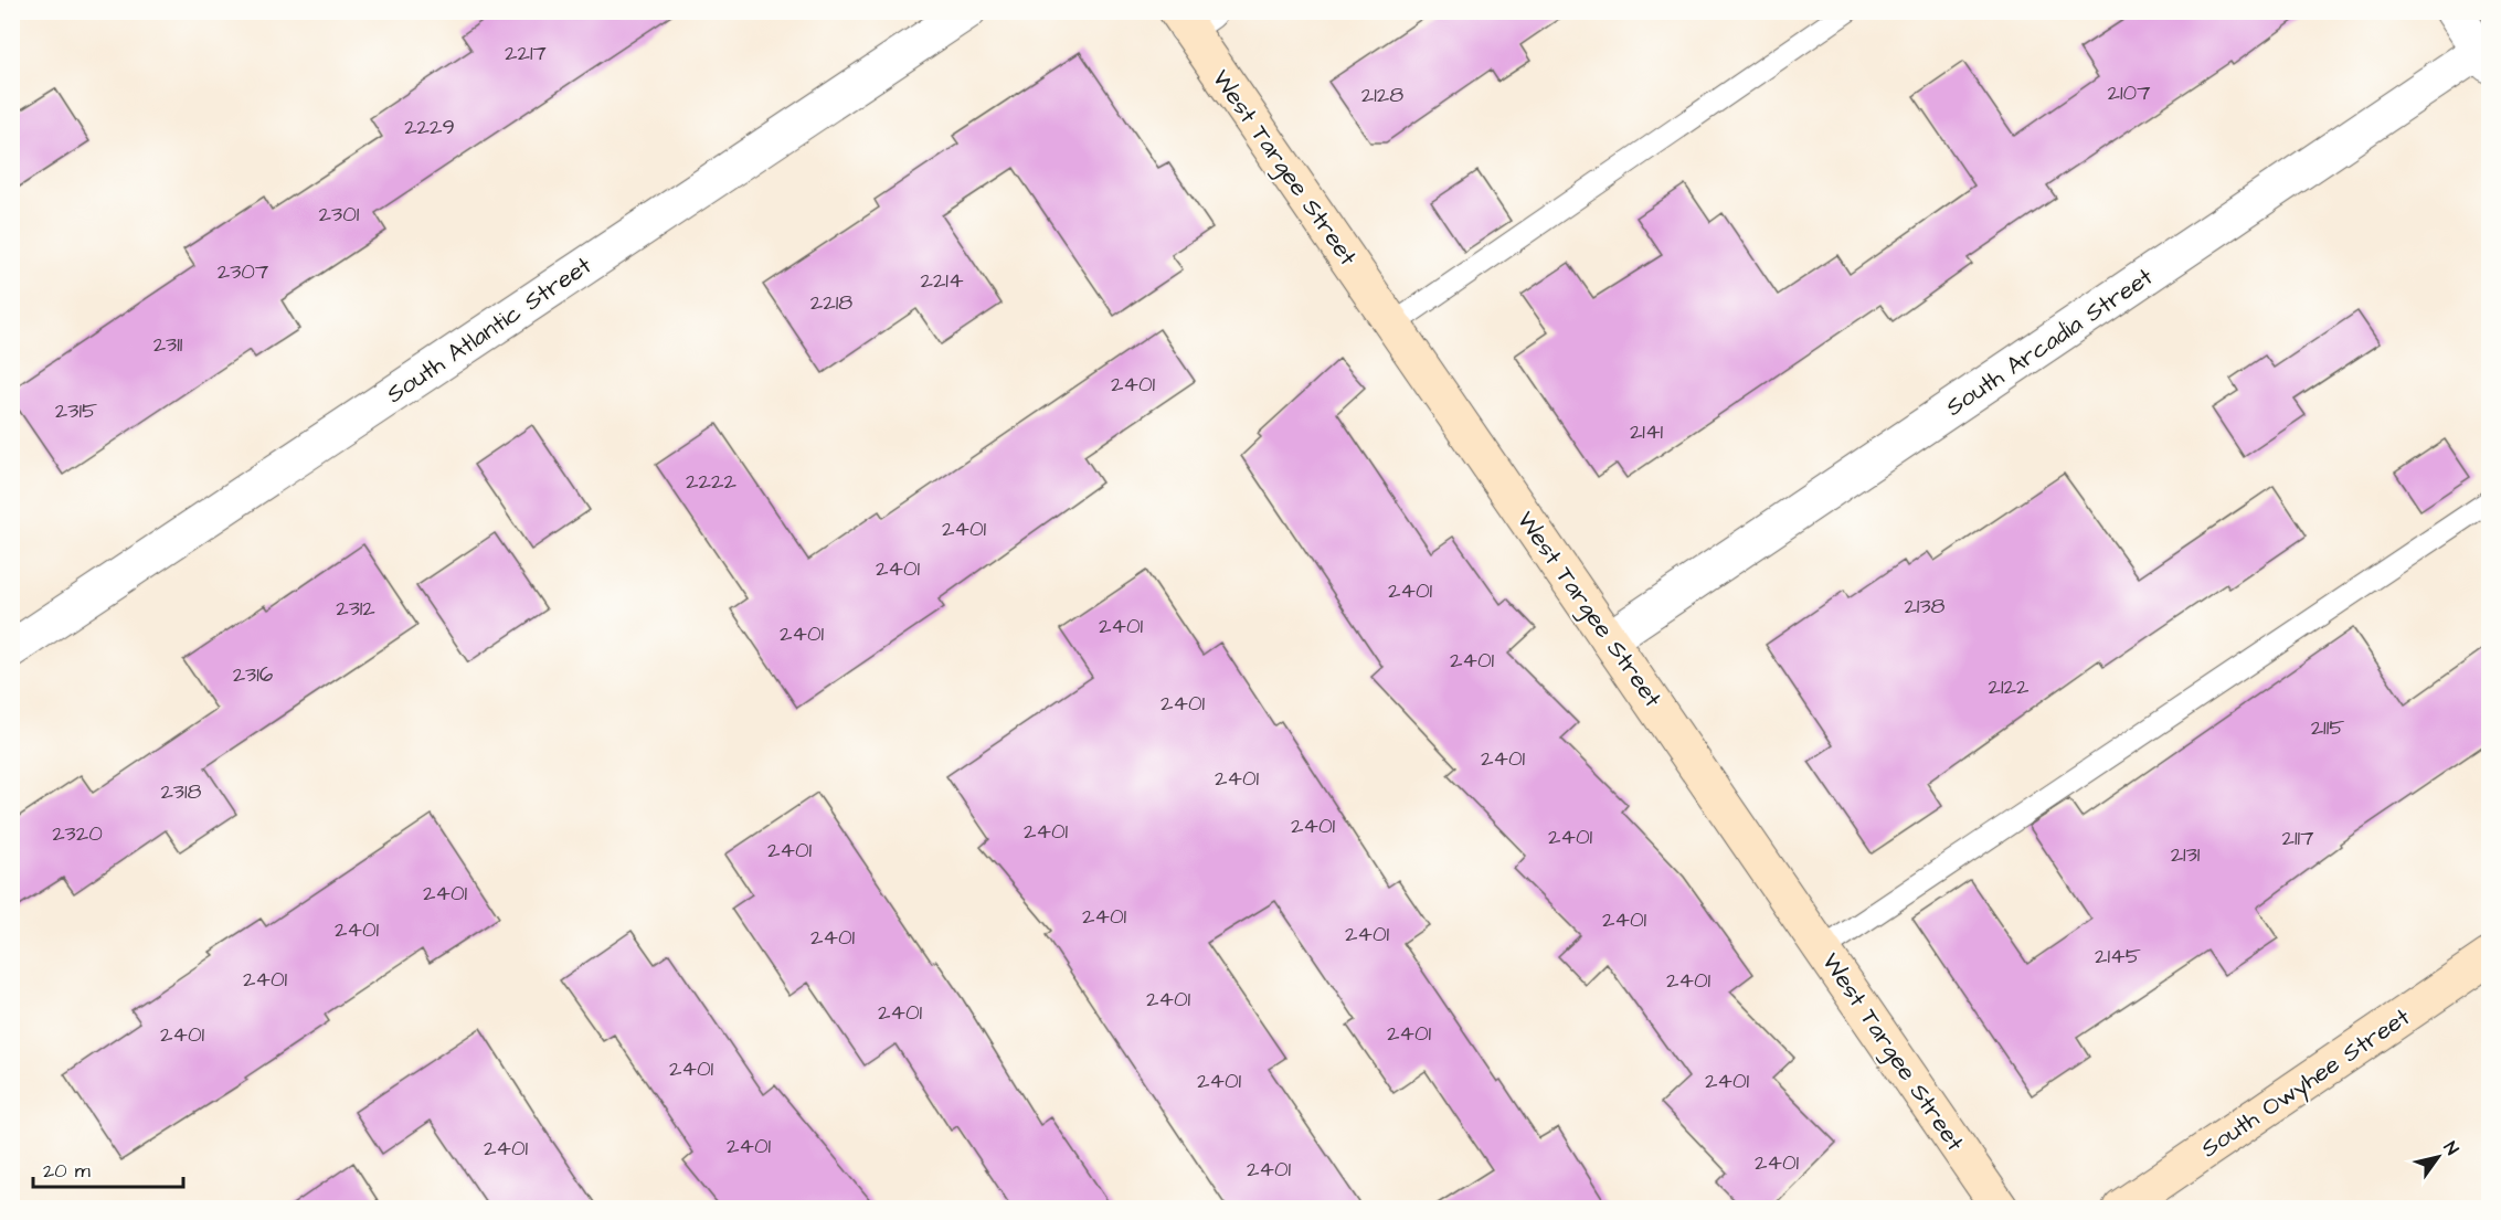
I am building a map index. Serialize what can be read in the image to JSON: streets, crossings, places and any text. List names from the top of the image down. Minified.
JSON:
{"streets":{"street":["West Targee Street","South Atlantic Street","South Arcadia Street","South Owyhee Street"]},"crossings":[["West Targee Street","South Arcadia Street"]],"house_numbers":["2217","2107","2128","2229","2301","2307","2214","2218","2311","2401","2315","2141","2222","2401","2401","2401","2138","2312","2401","2401","2401","2316","2122","2401","2115","2401","2401","2318","2401","2401","2320","2401","2117","2401","2131","2401","2401","2401","2401","2401","2401","2145","2401","2401","2401","2401","2401","2401","2401","2401","2401","2401","2401","2401","2401"],"scale_bar":"20 m","north":"top right"}
